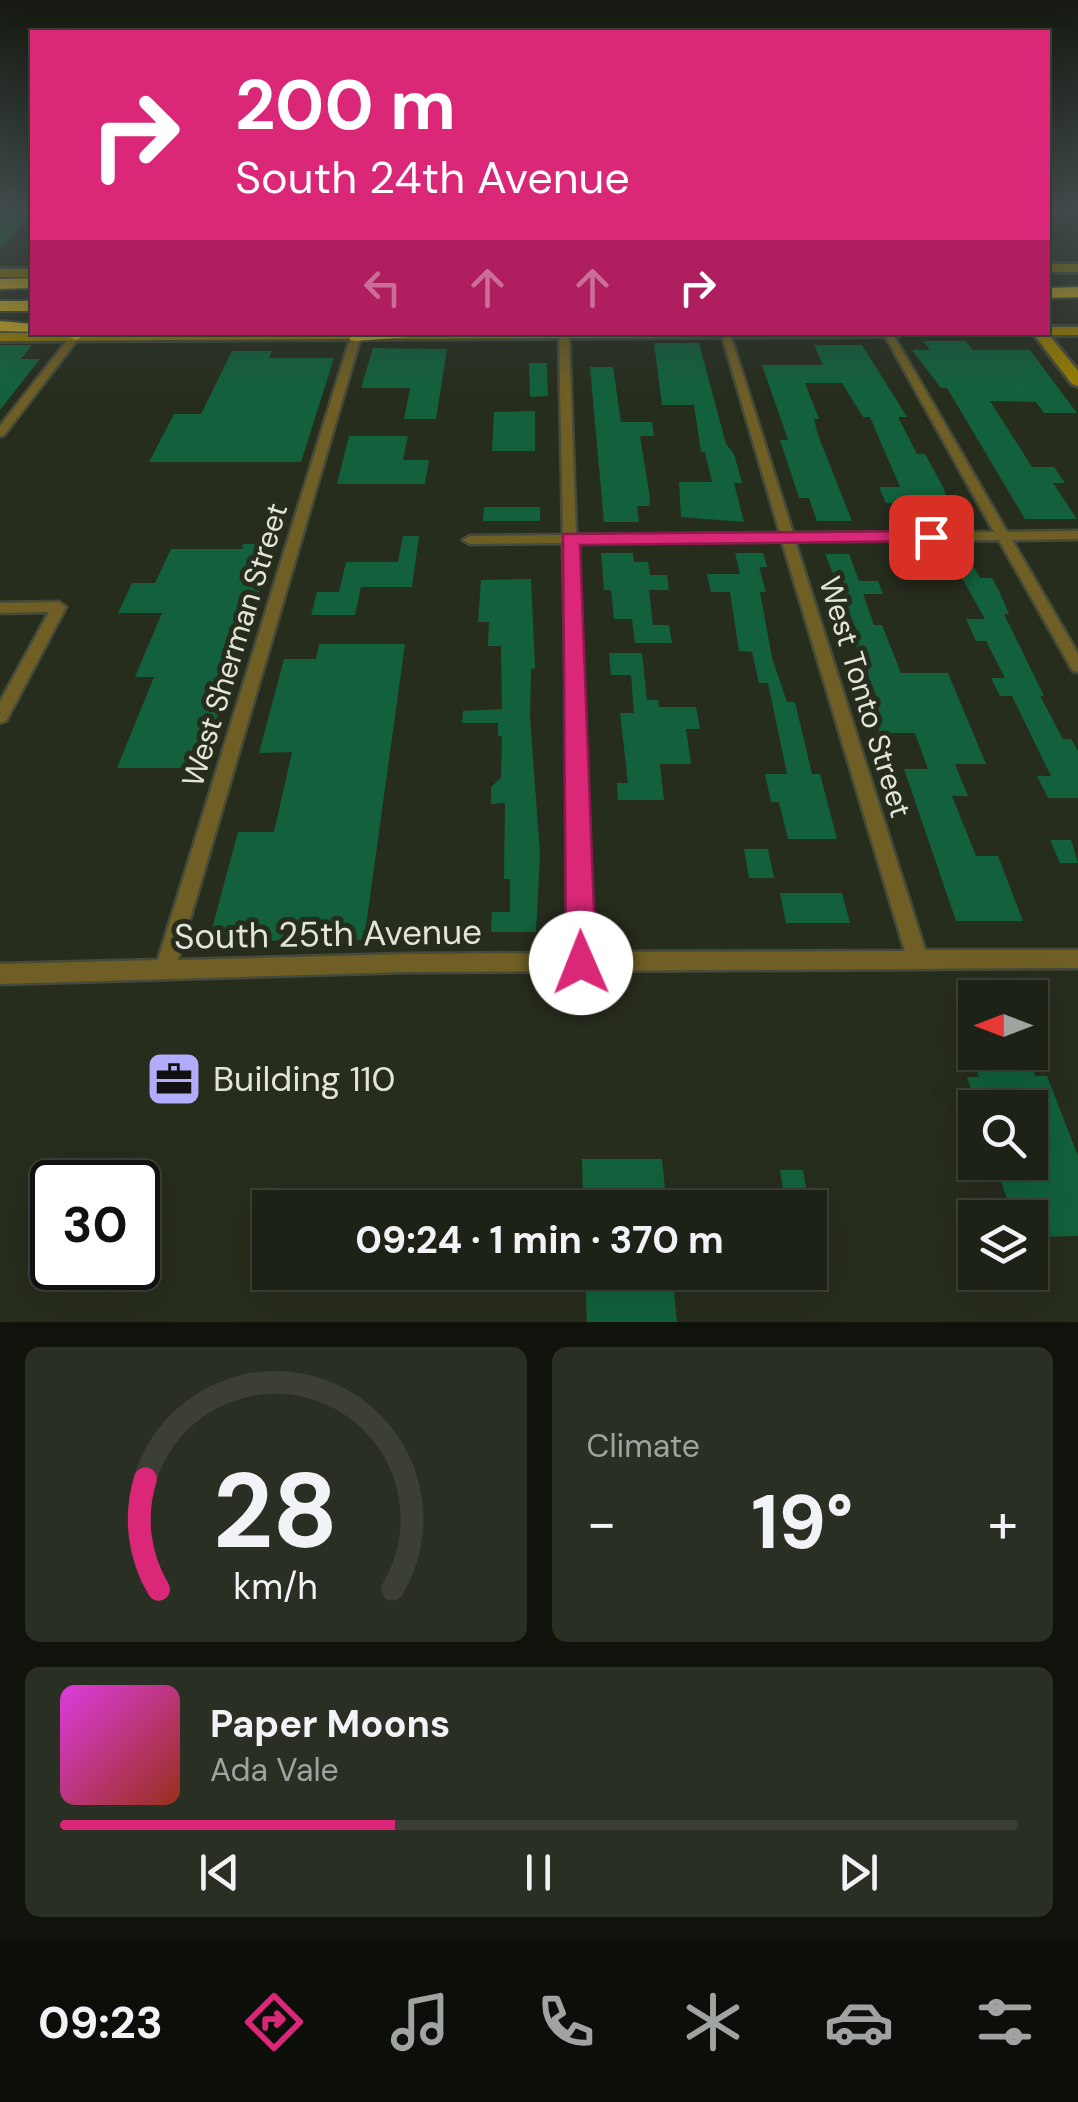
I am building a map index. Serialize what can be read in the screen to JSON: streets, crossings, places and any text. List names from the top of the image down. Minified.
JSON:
{"streets":{"street":["West Sherman Street","West Tonto Street","South 25th Avenue"]},"crossings":[["West Sherman Street","South 25th Avenue"],["West Tonto Street","South 25th Avenue"]],"places":{"office":["Building 110"]},"north":"left","page":{"turn":["200 m","South 24th Avenue"],"limit":"30","trip":"09:24 · 1 min · 370 m","tile":"Climate","heat":["−","19°","+"],"song":["Paper Moons","Ada Vale"],"tabs":"09:23","gauge":["28","km/h"]}}
